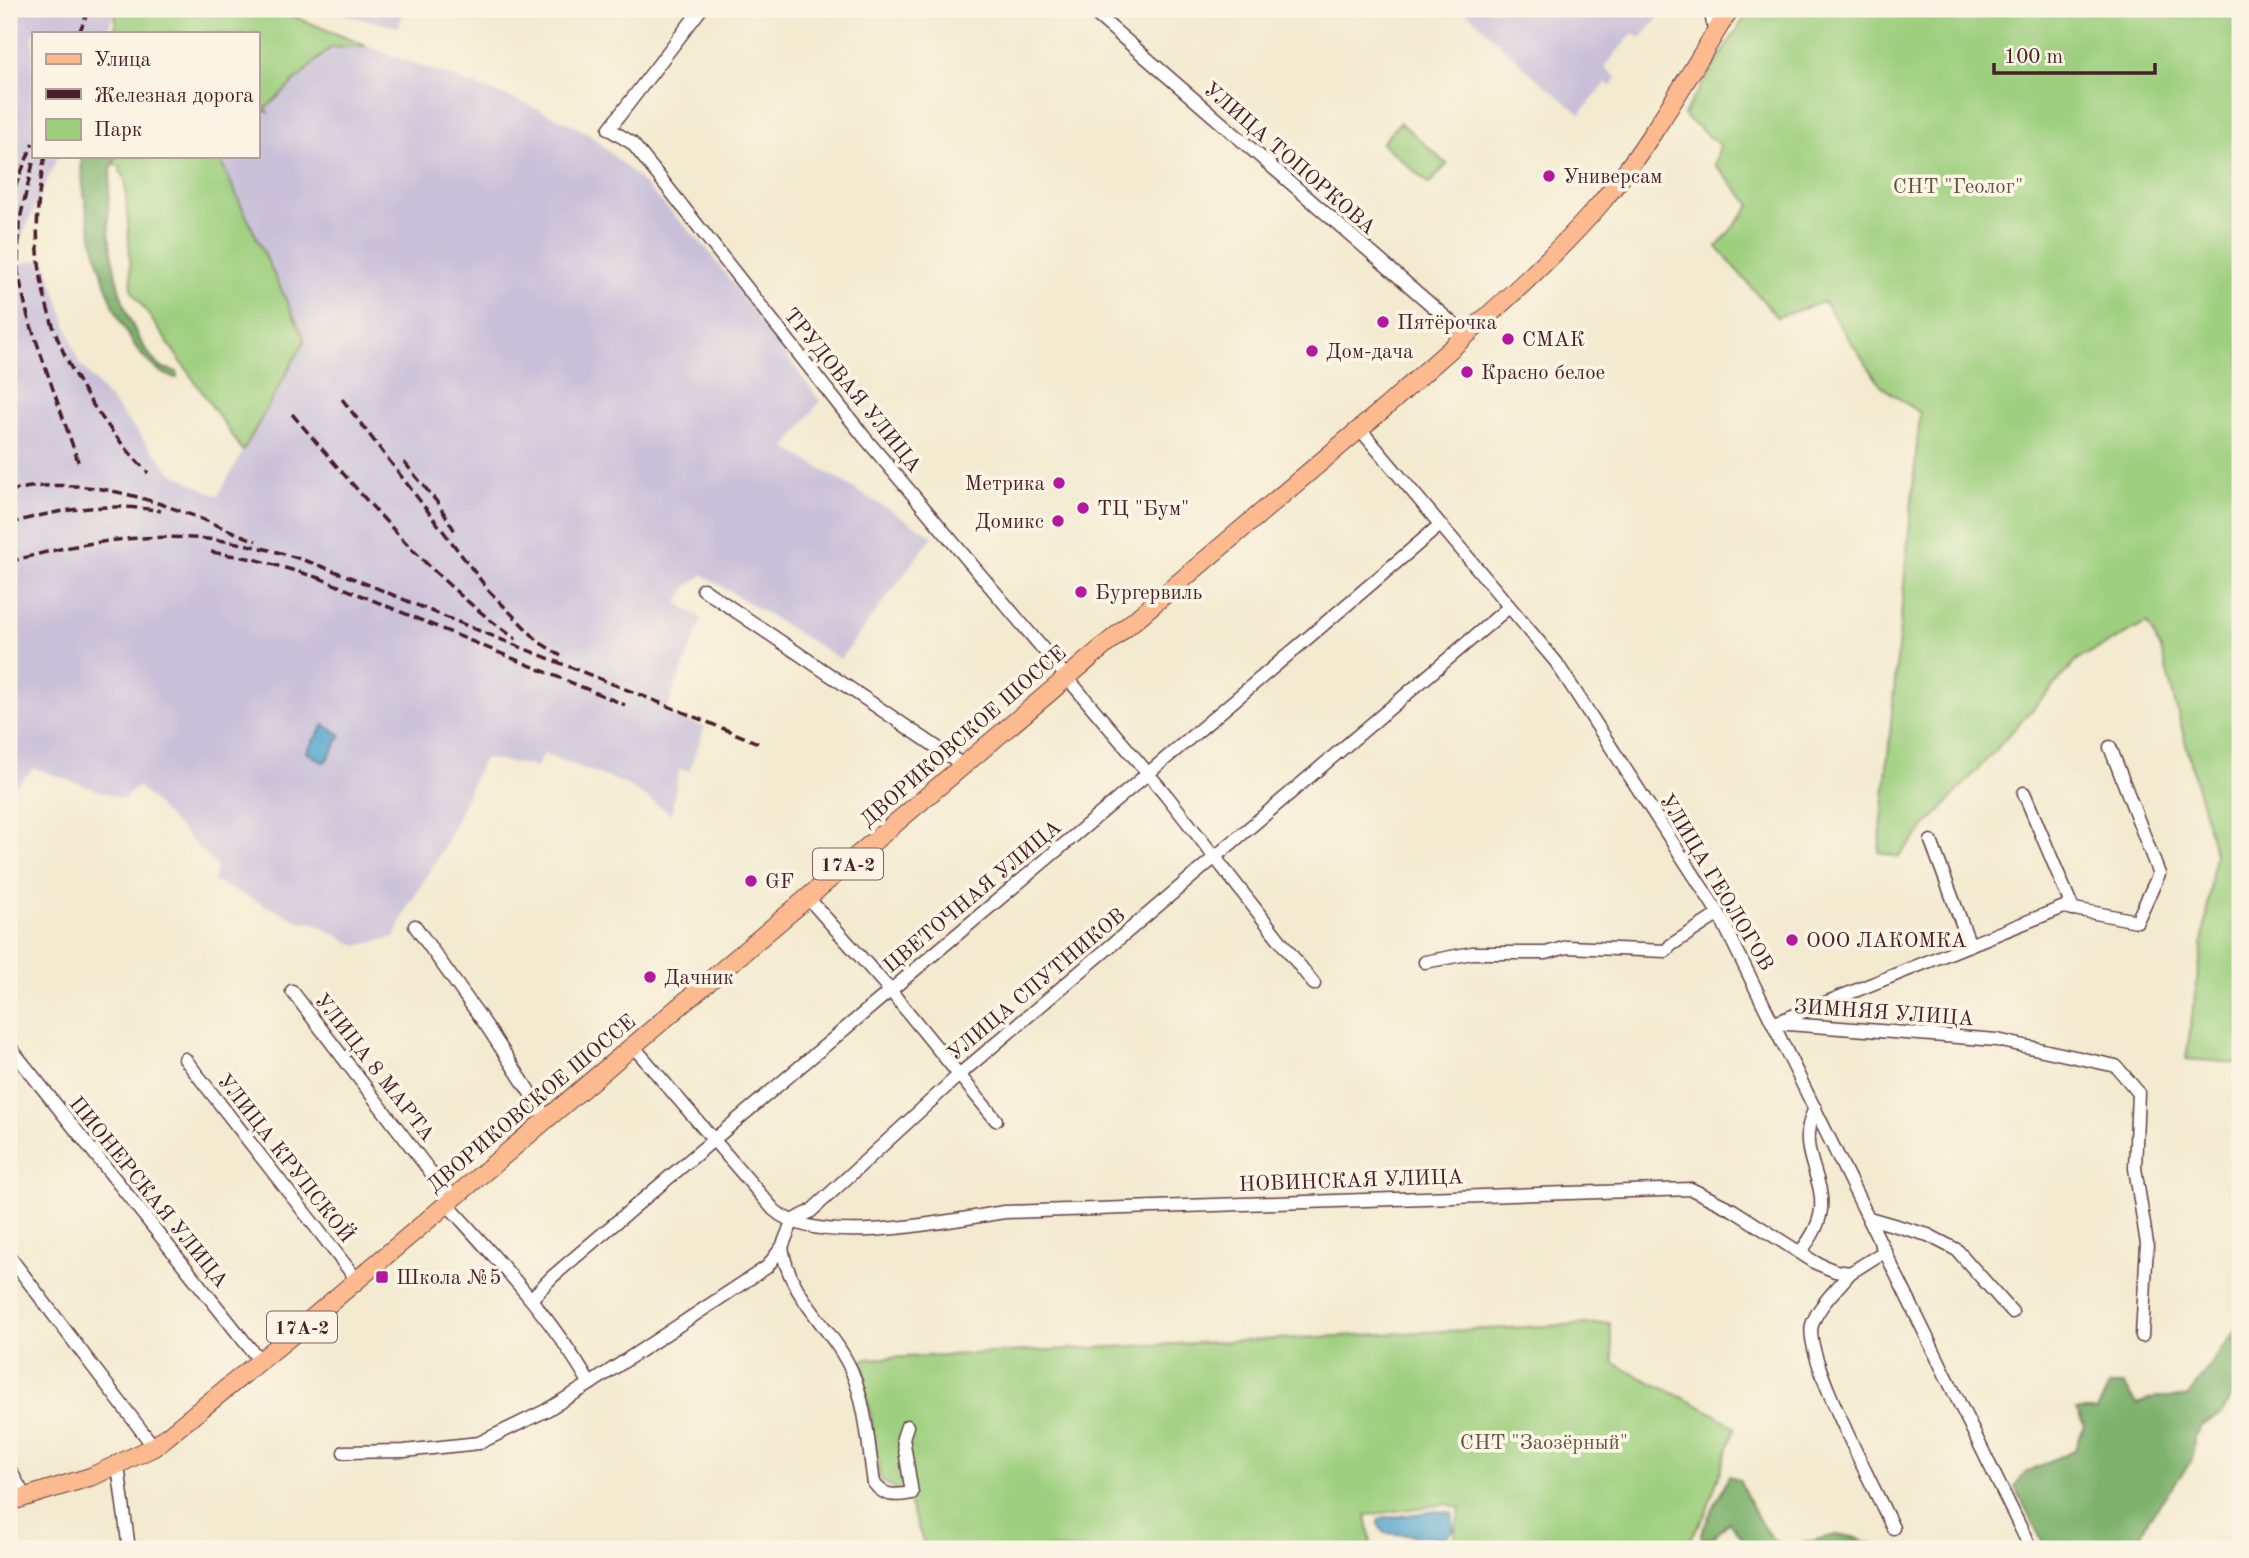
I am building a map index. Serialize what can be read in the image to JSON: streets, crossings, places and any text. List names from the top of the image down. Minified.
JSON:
{"streets":{"main road":["ДВОРИКОВСКОЕ ШОССЕ","17А-2"],"street":["УЛИЦА ТОПОРКОВА","ТРУДОВАЯ УЛИЦА","УЛИЦА ГЕОЛОГОВ","ЦВЕТОЧНАЯ УЛИЦА","УЛИЦА СПУТНИКОВ","ЗИМНЯЯ УЛИЦА","УЛИЦА 8 МАРТА","УЛИЦА КРУПСКОЙ","НОВИНСКАЯ УЛИЦА","ПИОНЕРСКАЯ УЛИЦА"]},"crossings":[["УЛИЦА ТОПОРКОВА","ДВОРИКОВСКОЕ ШОССЕ"],["ТРУДОВАЯ УЛИЦА","ДВОРИКОВСКОЕ ШОССЕ"],["ТРУДОВАЯ УЛИЦА","ЦВЕТОЧНАЯ УЛИЦА"],["ТРУДОВАЯ УЛИЦА","УЛИЦА СПУТНИКОВ"],["ДВОРИКОВСКОЕ ШОССЕ","УЛИЦА ГЕОЛОГОВ"],["ДВОРИКОВСКОЕ ШОССЕ","УЛИЦА 8 МАРТА"],["ДВОРИКОВСКОЕ ШОССЕ","УЛИЦА КРУПСКОЙ"],["ДВОРИКОВСКОЕ ШОССЕ","ПИОНЕРСКАЯ УЛИЦА"],["УЛИЦА ГЕОЛОГОВ","ЦВЕТОЧНАЯ УЛИЦА"],["УЛИЦА ГЕОЛОГОВ","УЛИЦА СПУТНИКОВ"],["УЛИЦА ГЕОЛОГОВ","ЗИМНЯЯ УЛИЦА"],["ЦВЕТОЧНАЯ УЛИЦА","УЛИЦА 8 МАРТА"],["УЛИЦА СПУТНИКОВ","НОВИНСКАЯ УЛИЦА"]],"parks":["СНТ \"Геолог\"","СНТ \"Заозёрный\""],"places":{"other":["Универсам","Пятёрочка","СМАК","Дом-дача","Красно белое","Метрика","ТЦ \"Бум\"","Домикс","Бургервиль","GF","ООО ЛАКОМКА","Дачник"],"transit":["Школа №5"]},"legend":["Улица","Железная дорога","Парк"],"scale_bar":"100 m"}
